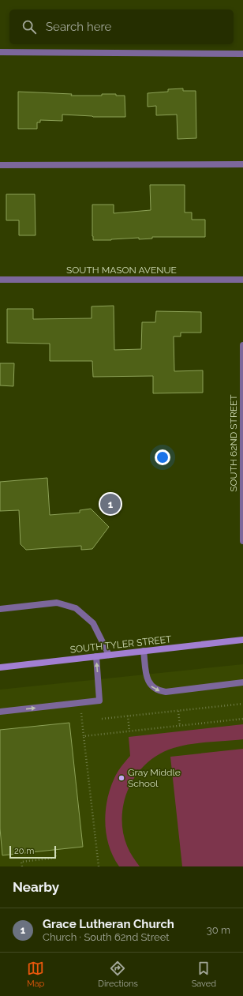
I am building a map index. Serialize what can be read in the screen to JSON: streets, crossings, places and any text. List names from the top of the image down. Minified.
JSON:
{"streets":{"street":["SOUTH MASON AVENUE","SOUTH 62ND STREET","SOUTH TYLER STREET"]},"places":["Gray Middle School"],"scale_bar":"20 m","page":{"search":"Search here","pins":"1","scale":"20 m","heading":"Nearby","list":[{"mark":"1","name":"Grace Lutheran Church","note":"Church · South 62nd Street","value":"30 m"}],"nav":["Map","Directions","Saved"]}}
